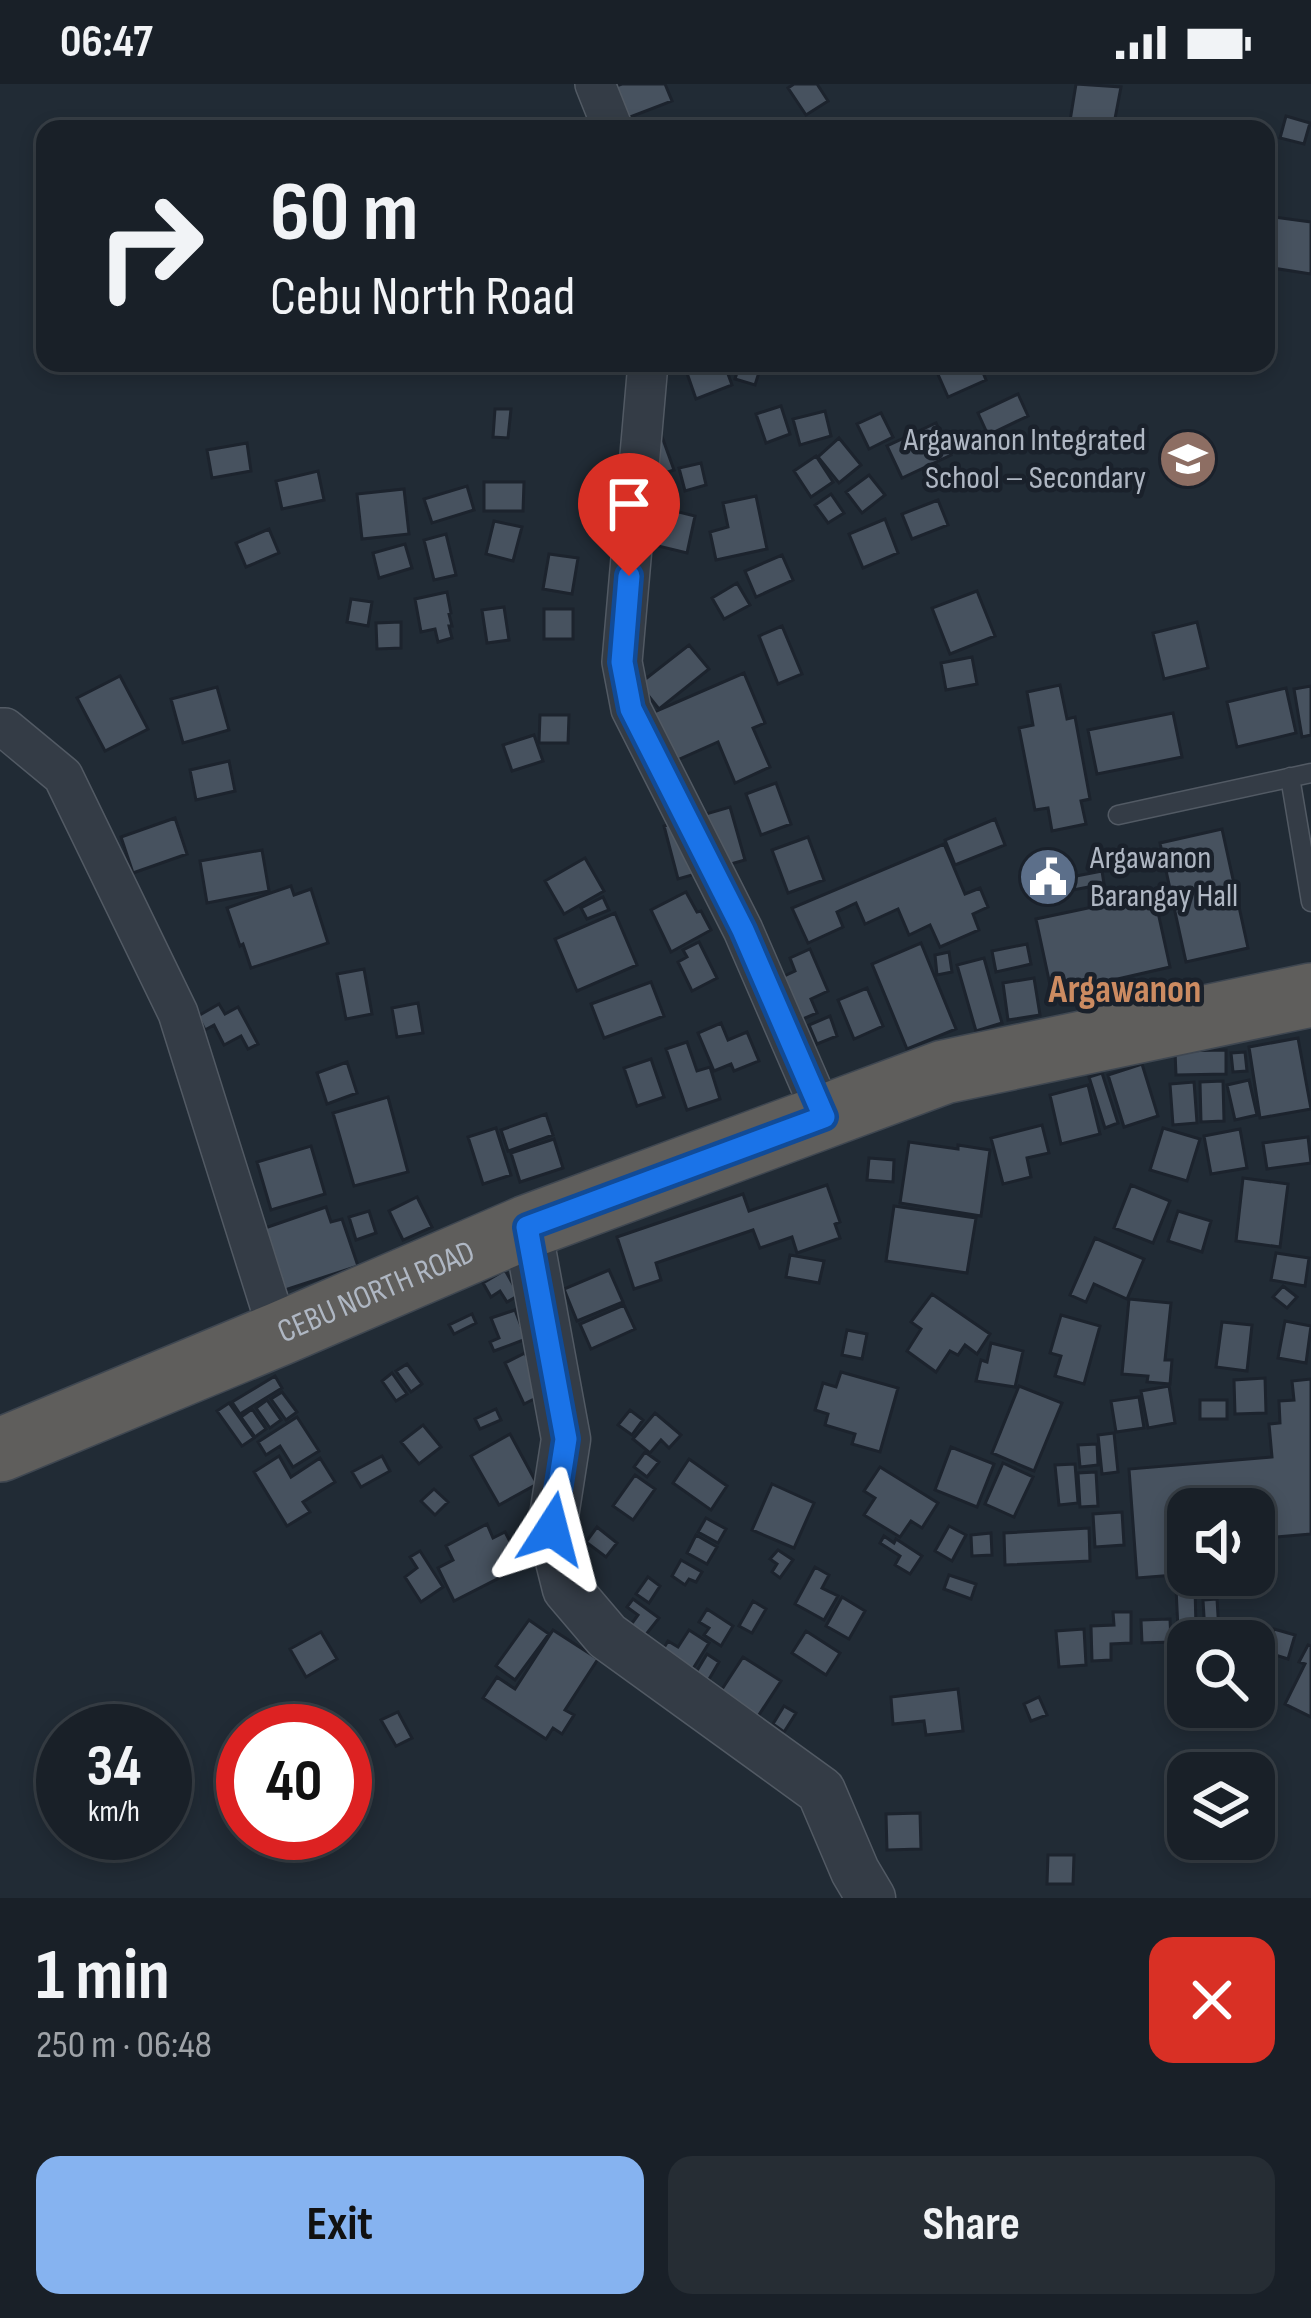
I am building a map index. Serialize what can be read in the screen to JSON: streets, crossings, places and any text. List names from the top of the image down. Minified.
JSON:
{"streets":{"highway":["CEBU NORTH ROAD"]},"districts":["Argawanon"],"places":{"school or university":["Argawanon Integrated School – Secondary"],"public building":["Argawanon Barangay Hall"]},"page":{"status":"06:47","turn":["60 m","Cebu North Road"],"speed":"34 km/h","limit":"40","heading":["1 min","250 m · 06:48"],"buttons":["Exit","Share"]}}
